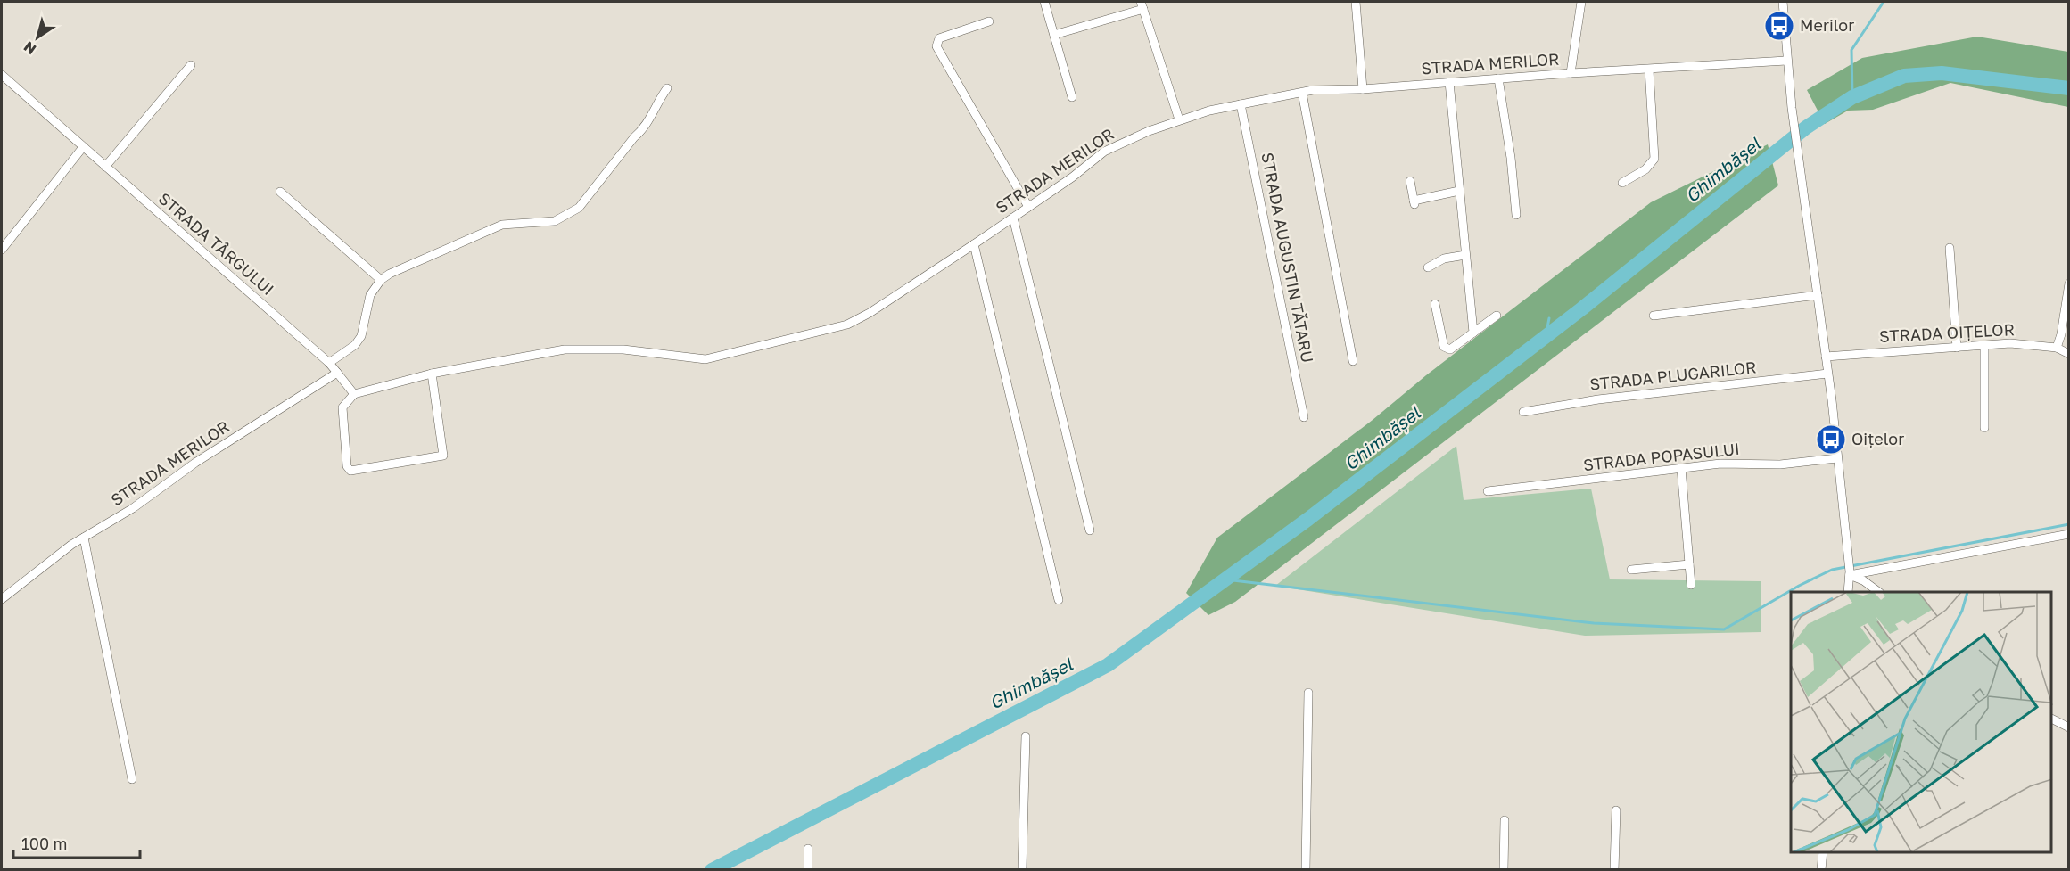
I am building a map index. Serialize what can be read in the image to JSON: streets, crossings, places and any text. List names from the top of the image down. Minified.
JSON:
{"streets":{"street":["STRADA MERILOR","STRADA TÂRGULUI","STRADA AUGUSTIN TĂTARU","STRADA OIȚELOR","STRADA PLUGARILOR","STRADA POPASULUI"]},"crossings":[["STRADA MERILOR","STRADA TÂRGULUI"],["STRADA MERILOR","STRADA AUGUSTIN TĂTARU"]],"water":["Ghimbășel"],"places":{"bus stop":["Merilor","Oițelor"]},"scale_bar":"100 m","north":"bottom left"}
